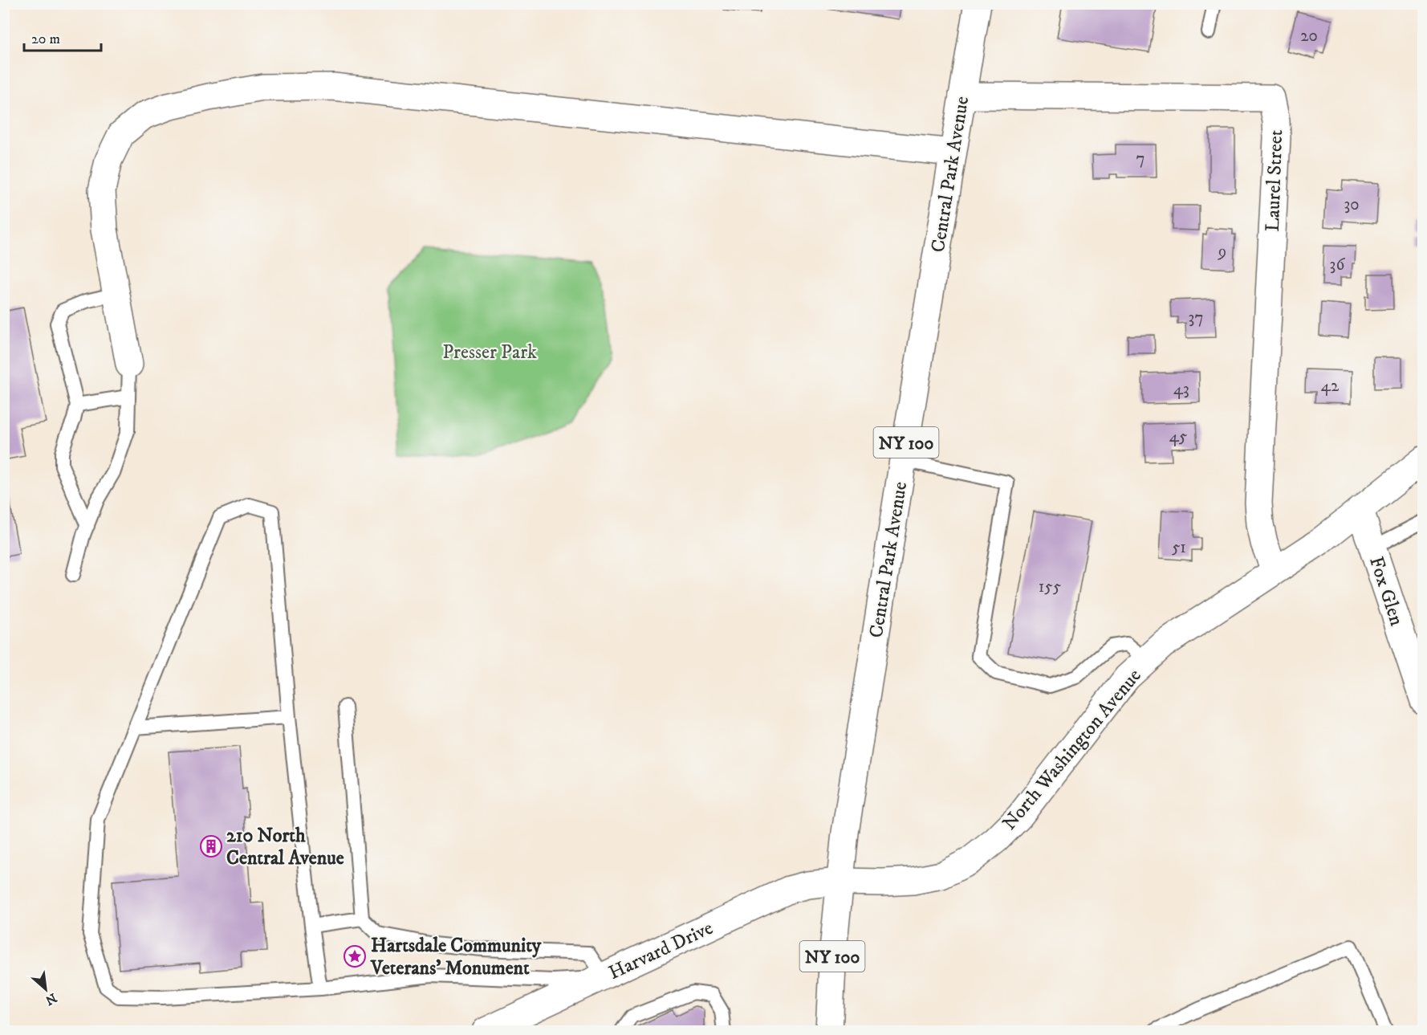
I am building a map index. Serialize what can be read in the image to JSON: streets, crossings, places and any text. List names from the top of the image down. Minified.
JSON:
{"streets":{"street":["Central Park Avenue","Laurel Street","NY 100","Fox Glen","North Washington Avenue","Harvard Drive"]},"crossings":[["Central Park Avenue","Laurel Street"],["Central Park Avenue","North Washington Avenue"],["Central Park Avenue","Harvard Drive"],["Laurel Street","North Washington Avenue"],["Fox Glen","North Washington Avenue"],["North Washington Avenue","Harvard Drive"]],"parks":["Presser Park"],"places":{"building":["210 North Central Avenue"],"place":["Hartsdale Community Veterans' Monument"]},"house_numbers":["20","7","30","9","36","37","42","43","45","51","155"],"scale_bar":"20 m","north":"bottom right"}
